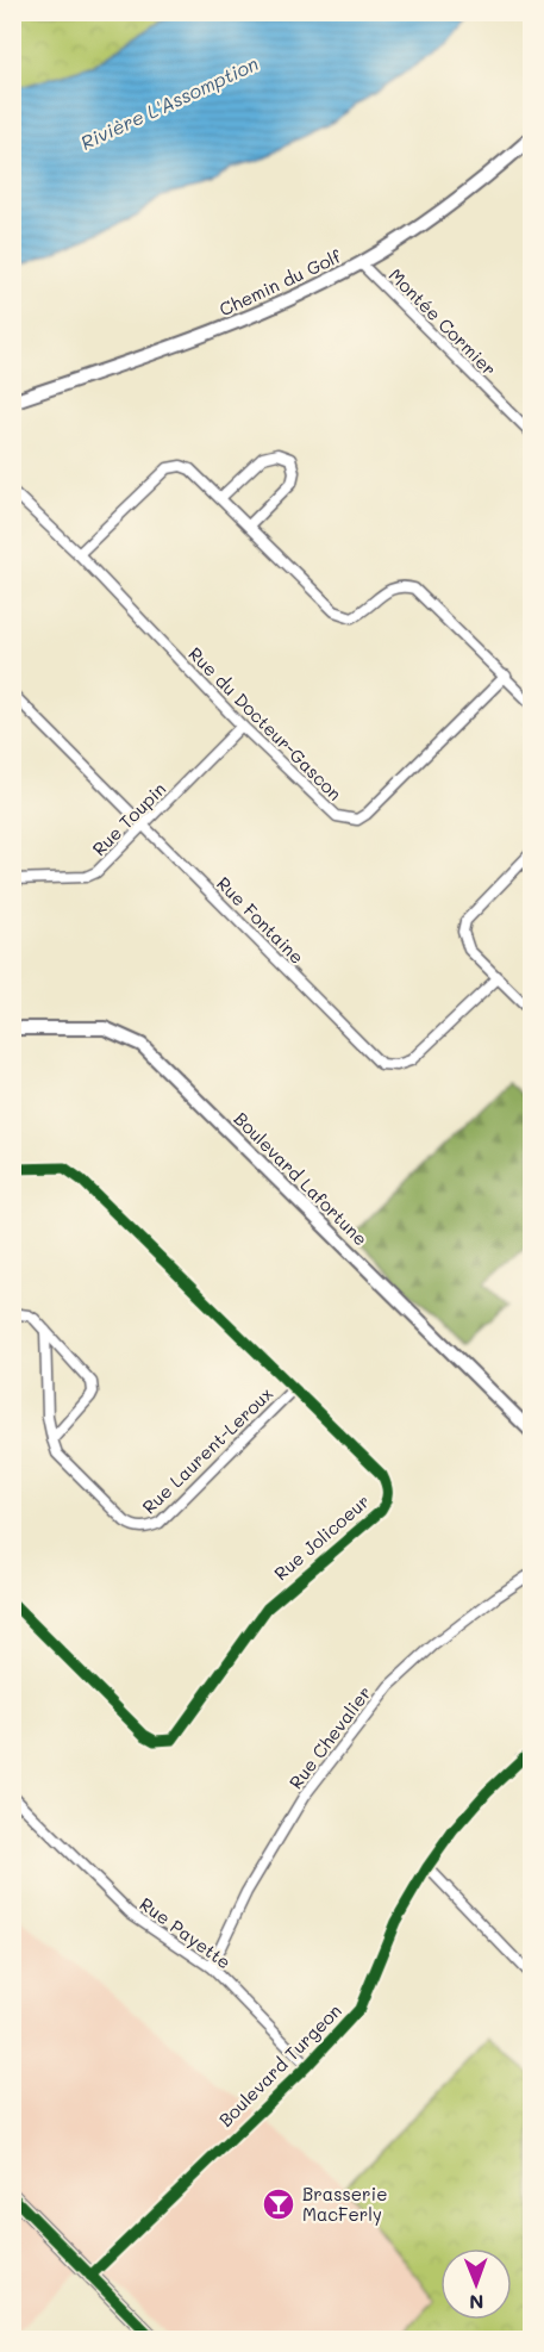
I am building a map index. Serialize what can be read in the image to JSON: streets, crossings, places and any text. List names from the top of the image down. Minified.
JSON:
{"streets":{"street":["Chemin du Golf","Montée Cormier","Rue du Docteur-Gascon","Rue Toupin","Rue Fontaine","Boulevard Lafortune","Rue Laurent-Leroux","Rue Jolicoeur","Rue Chevalier","Rue Payette","Boulevard Turgeon"]},"crossings":[["Chemin du Golf","Montée Cormier"],["Rue du Docteur-Gascon","Rue Toupin"],["Rue Toupin","Rue Fontaine"],["Rue Laurent-Leroux","Rue Jolicoeur"],["Rue Chevalier","Rue Payette"],["Rue Payette","Boulevard Turgeon"]],"water":["Rivière L'Assomption"],"places":{"bar":["Brasserie MacFerly"]},"north":"bottom"}
